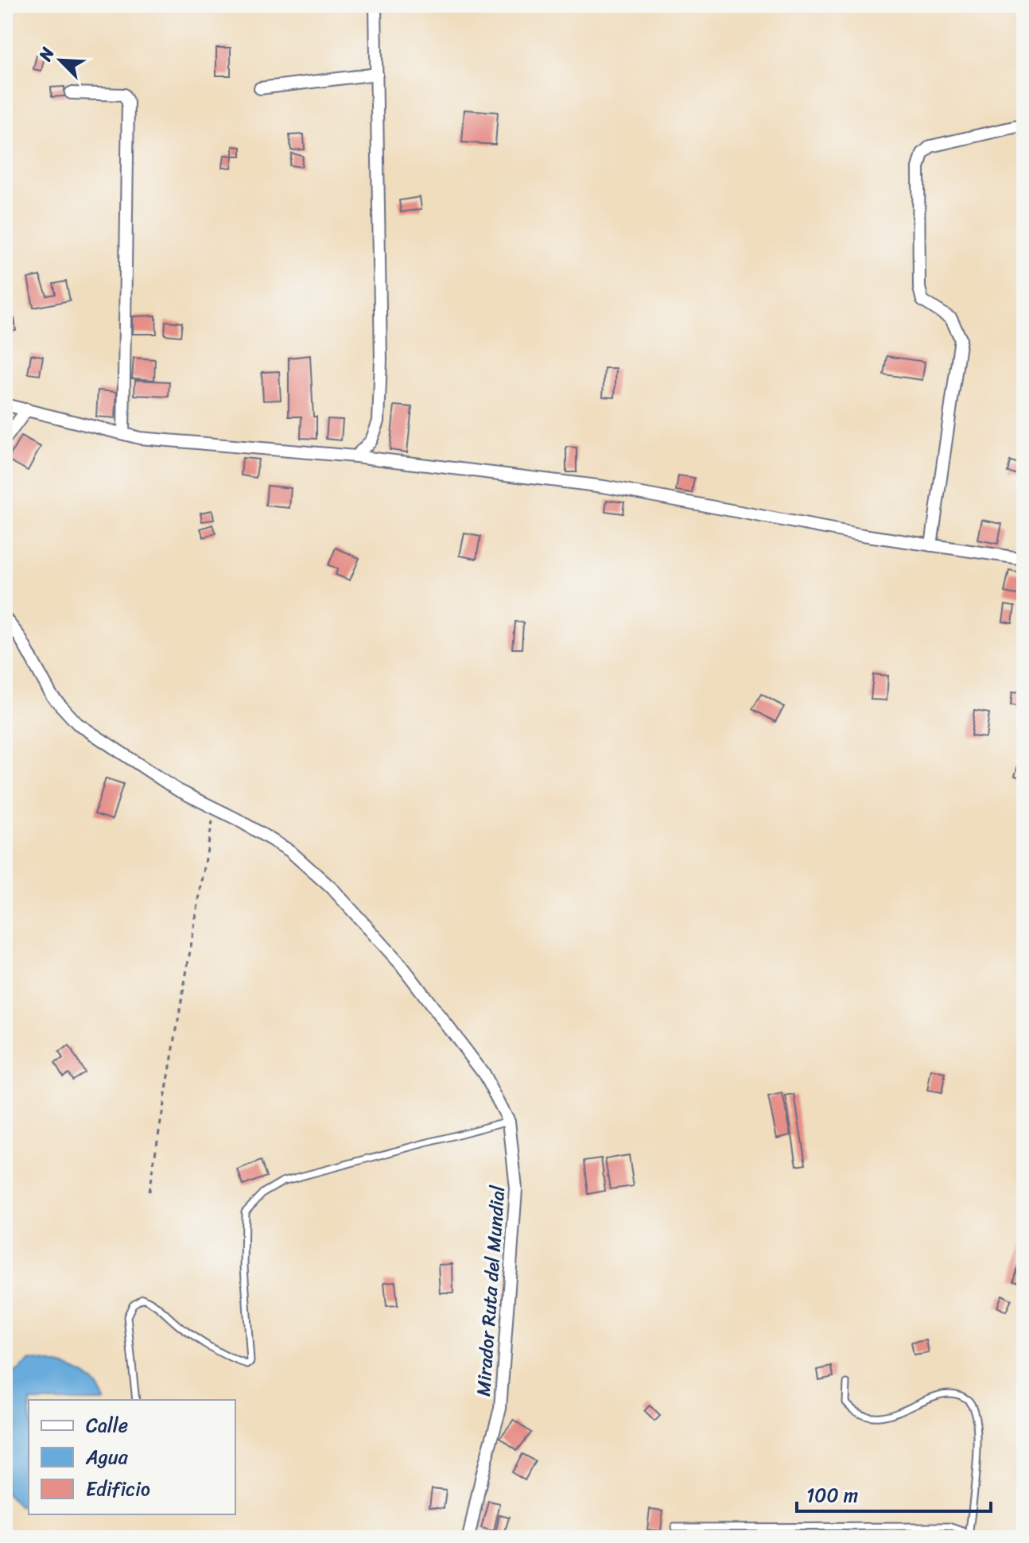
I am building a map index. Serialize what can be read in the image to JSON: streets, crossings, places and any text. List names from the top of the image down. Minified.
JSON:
{"streets":{"street":["Mirador Ruta del Mundial"]},"legend":["Calle","Agua","Edificio"],"scale_bar":"100 m","north":"top left"}
